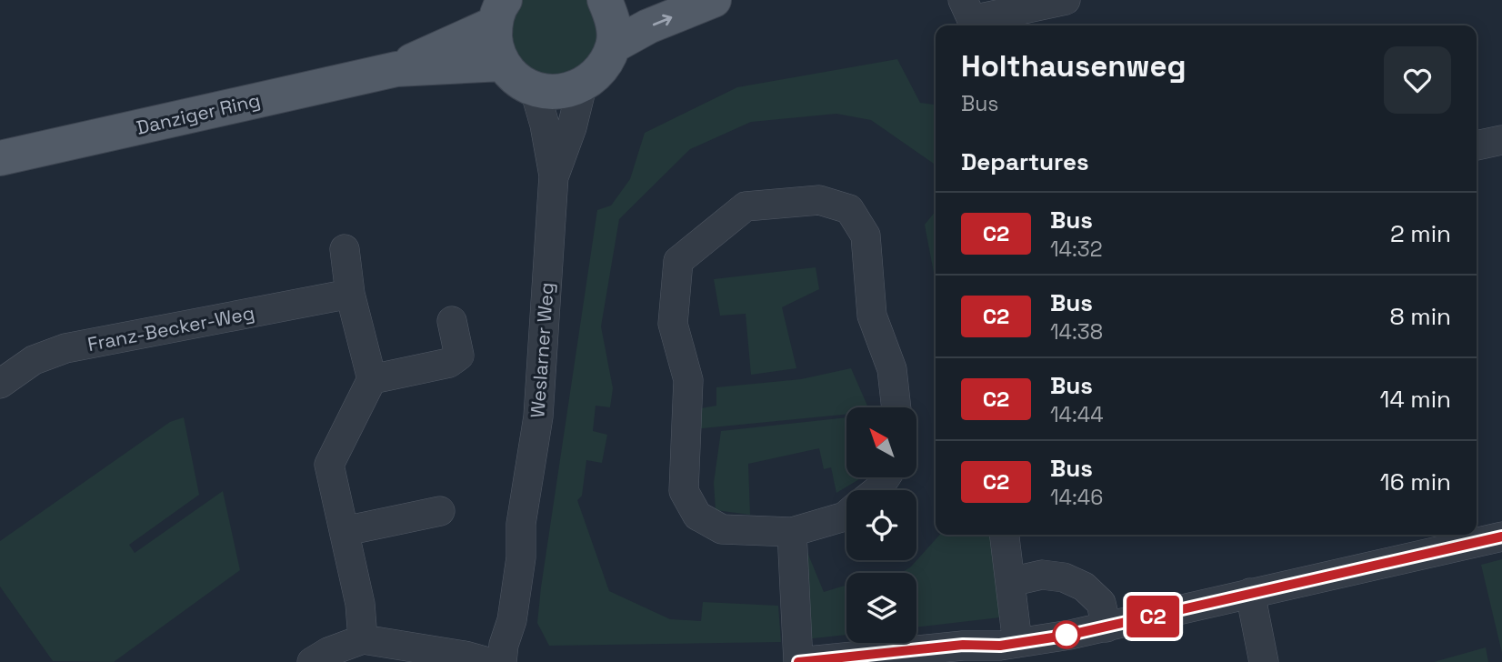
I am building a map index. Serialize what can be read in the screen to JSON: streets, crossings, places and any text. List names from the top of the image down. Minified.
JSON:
{"streets":{"main road":["Danziger Ring"],"street":["Franz-Becker-Weg","Weslarner Weg"]},"lines":["bus line C2"],"north":"top left","page":{"on_map":"C2","heading":[["Holthausenweg","Bus"],"Departures"],"list":[{"mark":"C2","name":"Bus","note":"14:32","value":"2 min"},{"mark":"C2","name":"Bus","note":"14:38","value":"8 min"},{"mark":"C2","name":"Bus","note":"14:44","value":"14 min"},{"mark":"C2","name":"Bus","note":"14:46","value":"16 min"}]}}
